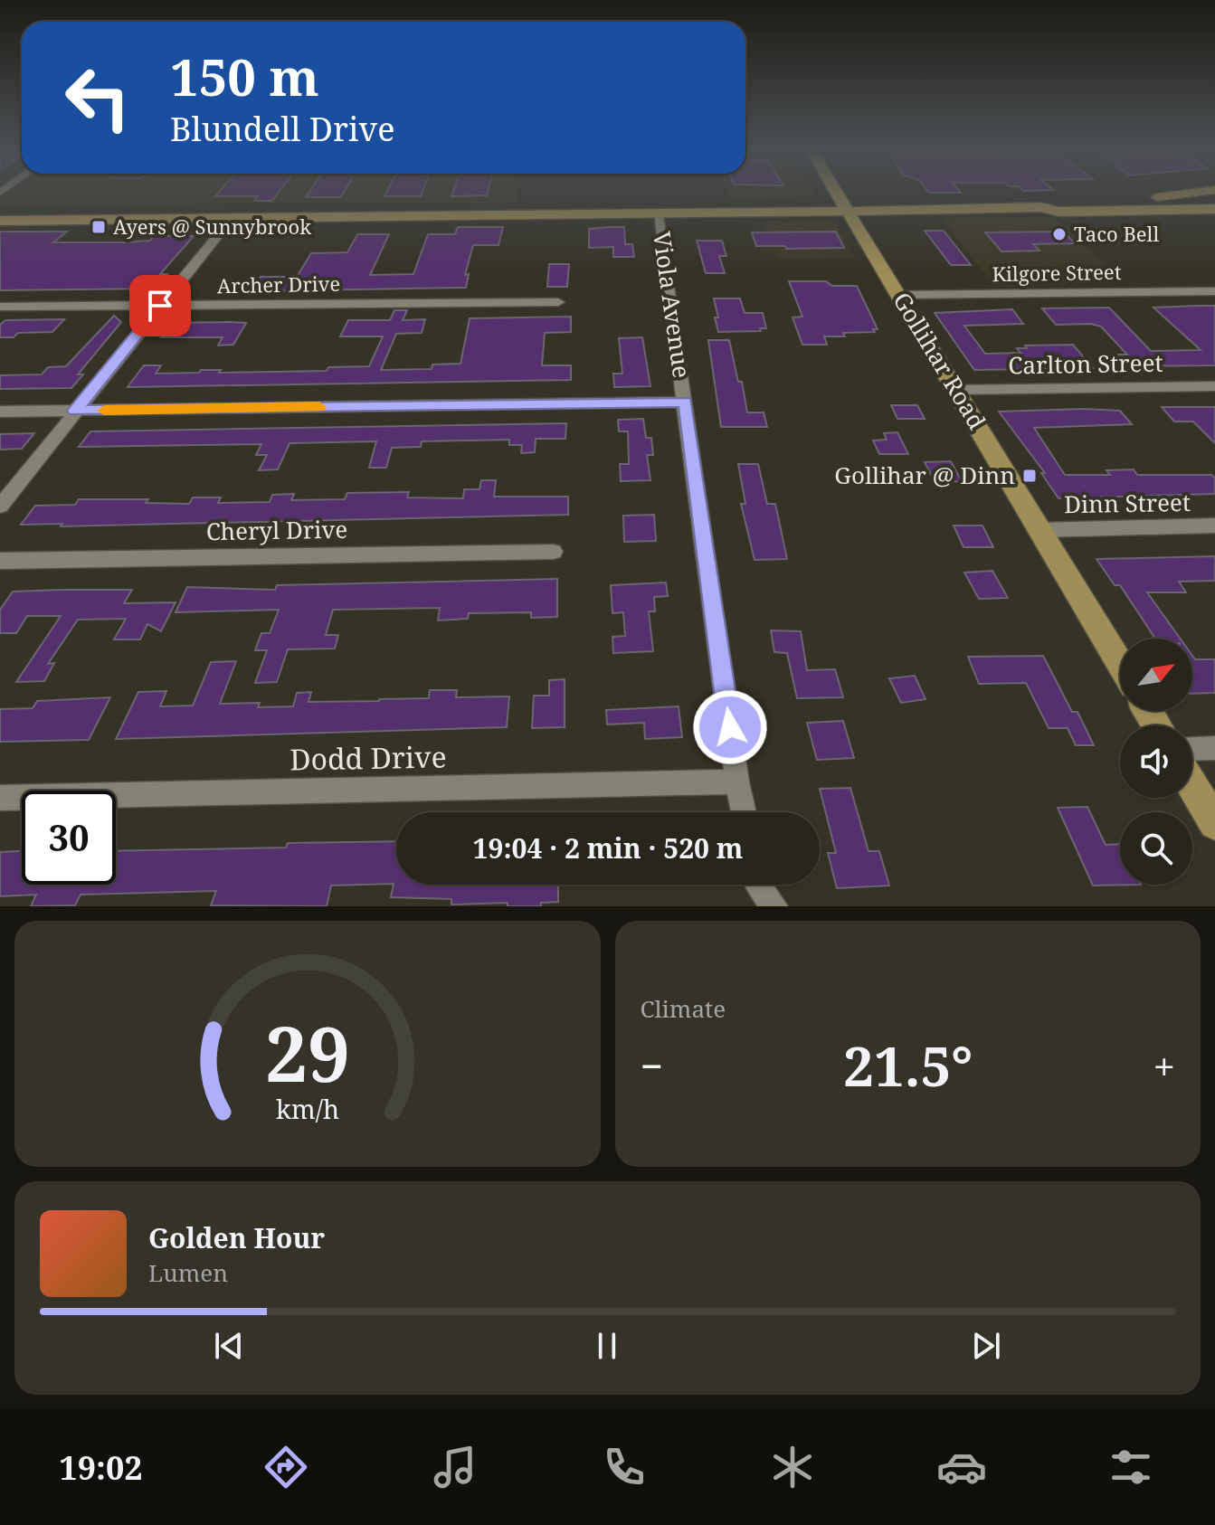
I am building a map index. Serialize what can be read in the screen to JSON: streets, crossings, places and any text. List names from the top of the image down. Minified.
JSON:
{"streets":{"main road":["Gollihar Road"],"street":["Kilgore Street","Archer Drive","Viola Avenue","Carlton Street","Dinn Street","Cheryl Drive","Dodd Drive"]},"crossings":[["Kilgore Street","Gollihar Road"],["Viola Avenue","Dodd Drive"],["Gollihar Road","Carlton Street"],["Gollihar Road","Dinn Street"]],"places":{"transit":["Ayers @ Sunnybrook","Gollihar @ Dinn"],"other":["Taco Bell"]},"north":"top right","page":{"turn":["150 m","Blundell Drive"],"limit":"30","trip":"19:04 · 2 min · 520 m","tile":"Climate","heat":["−","21.5°","+"],"song":["Golden Hour","Lumen"],"tabs":"19:02","gauge":["29","km/h"]}}
